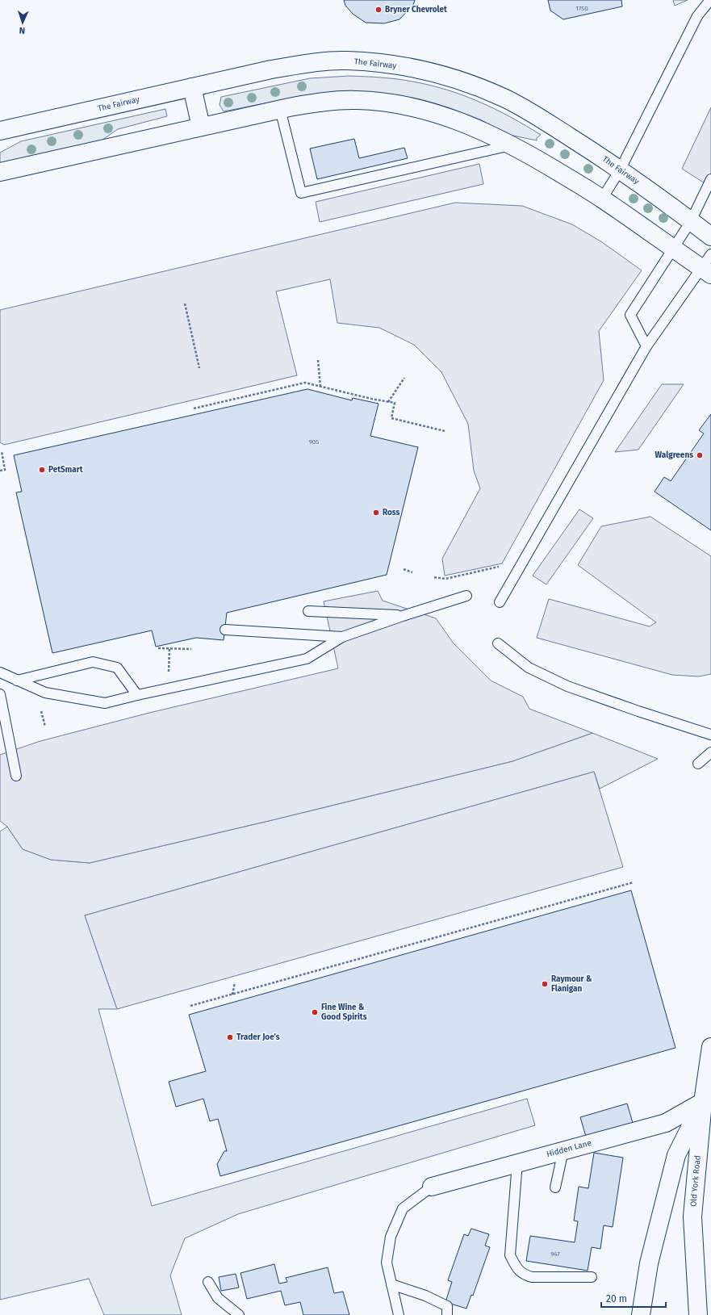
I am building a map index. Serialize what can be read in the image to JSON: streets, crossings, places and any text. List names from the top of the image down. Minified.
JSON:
{"streets":{"main road":["The Fairway","Hidden Lane","Old York Road"]},"crossings":[["Hidden Lane","Old York Road"]],"places":["Bryner Chevrolet","Walgreens","PetSmart","Ross","Raymour & Flanigan","Fine Wine & Good Spirits","Trader Joe's"],"house_numbers":["1750","905","947"],"scale_bar":"20 m","north":"bottom"}
